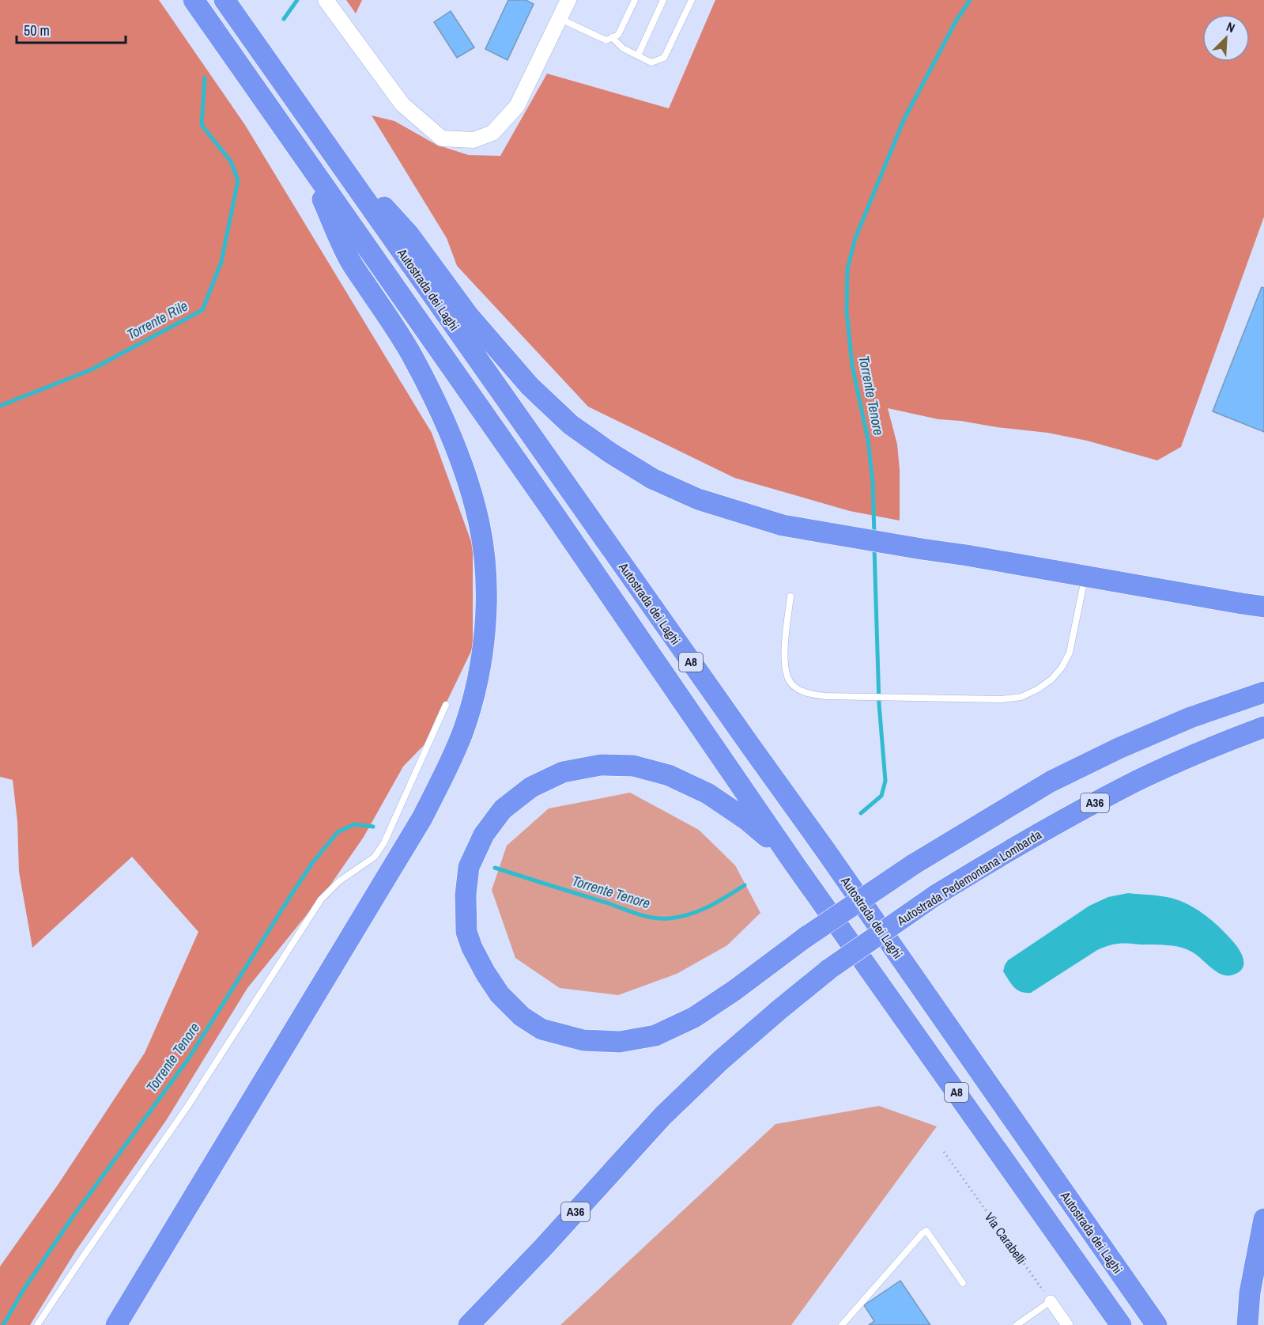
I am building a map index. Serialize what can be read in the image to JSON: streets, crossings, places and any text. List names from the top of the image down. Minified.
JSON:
{"streets":{"highway":["Autostrada dei Laghi","A8","A36","Autostrada Pedemontana Lombarda"],"path":["Via Carabelli"]},"water":["Torrente Rile","Torrente Tenore"],"scale_bar":"50 m","north":"top right"}
